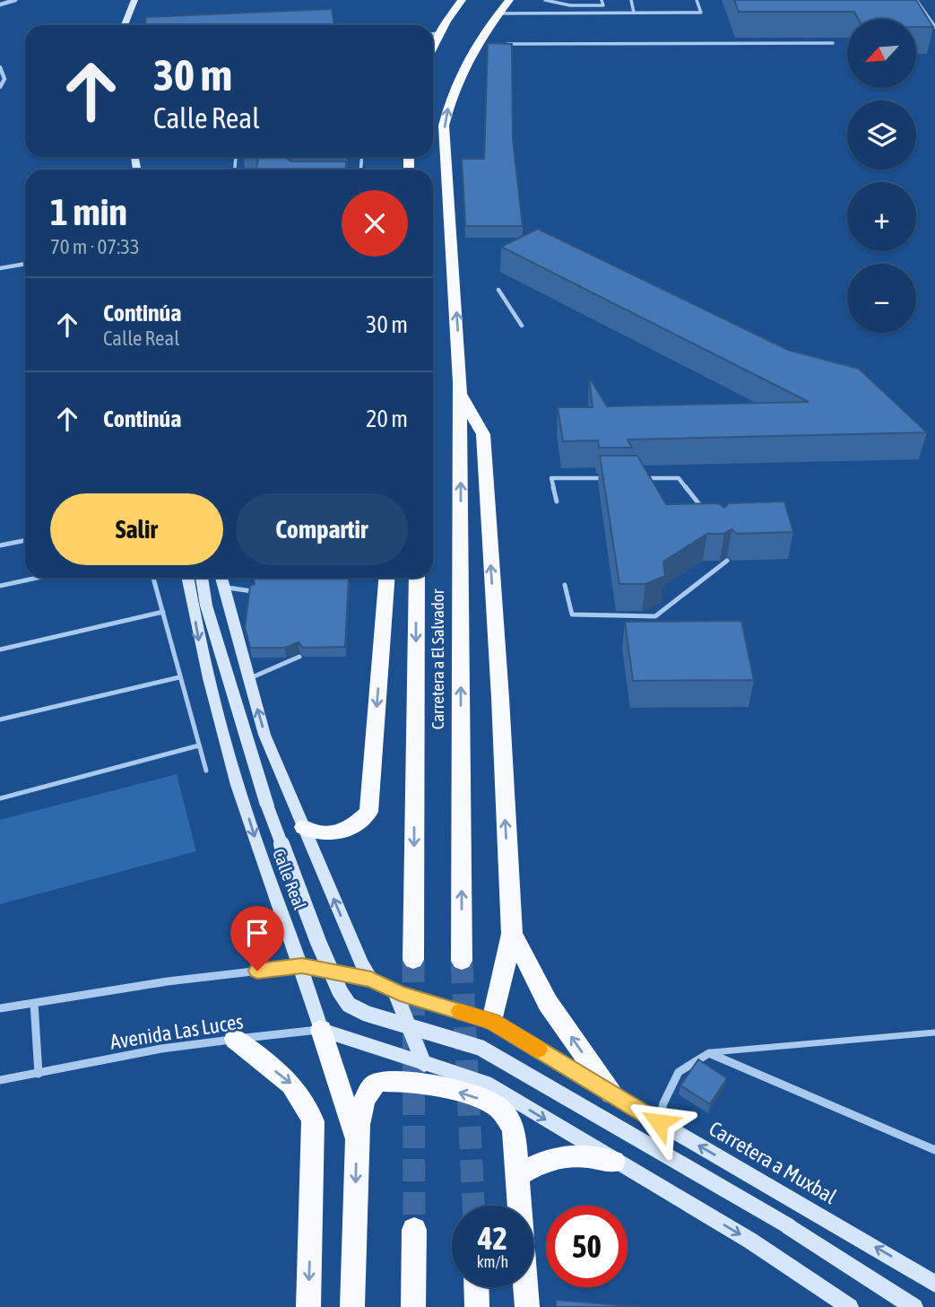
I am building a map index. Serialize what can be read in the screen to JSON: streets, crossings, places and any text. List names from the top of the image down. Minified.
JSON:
{"streets":{"highway":["Carretera a El Salvador"],"main road":["Calle Real","Carretera a Muxbal"],"street":["Avenida Las Luces"]},"crossings":[["Calle Real","Avenida Las Luces"]],"north":"bottom left","page":{"map_buttons":["+","−"],"turn":["30 m","Calle Real"],"heading":["1 min","70 m · 07:33"],"list":[{"name":"Continúa","note":"Calle Real","value":"30 m"},{"name":"Continúa","value":"20 m"}],"buttons":["Salir","Compartir"],"speed":"42 km/h","limit":"50"}}
